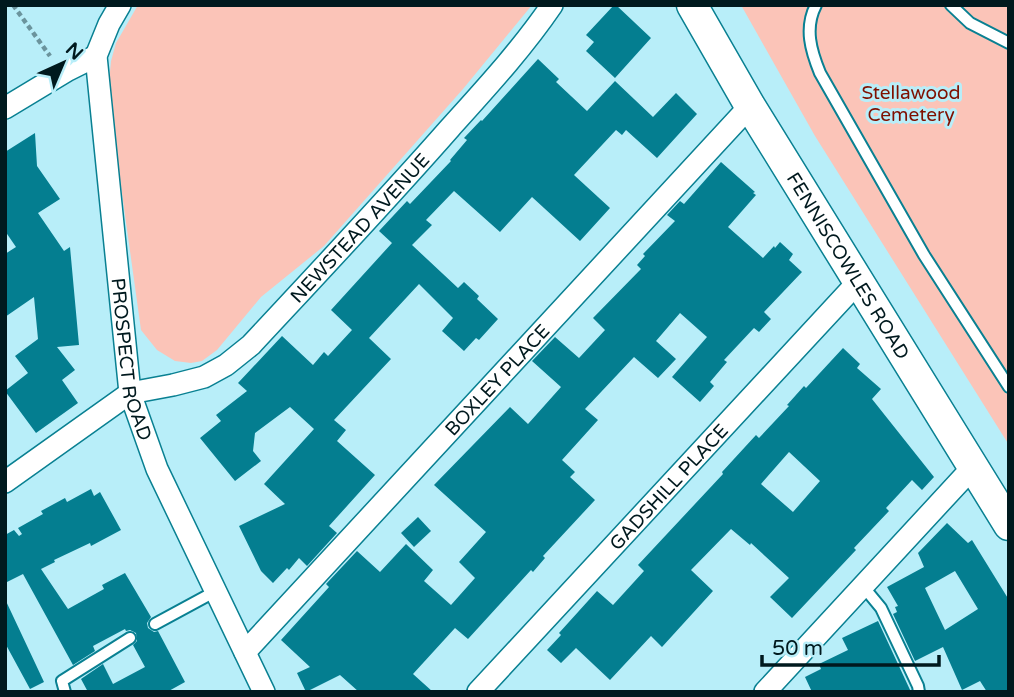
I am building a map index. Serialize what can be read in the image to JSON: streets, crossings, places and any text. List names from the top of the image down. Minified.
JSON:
{"streets":{"street":["NEWSTEAD AVENUE","FENNISCOWLES ROAD","PROSPECT ROAD","BOXLEY PLACE","GADSHILL PLACE"]},"crossings":[["NEWSTEAD AVENUE","PROSPECT ROAD"],["FENNISCOWLES ROAD","BOXLEY PLACE"],["FENNISCOWLES ROAD","GADSHILL PLACE"],["PROSPECT ROAD","BOXLEY PLACE"]],"parks":["Stellawood Cemetery"],"scale_bar":"50 m","north":"top right"}
